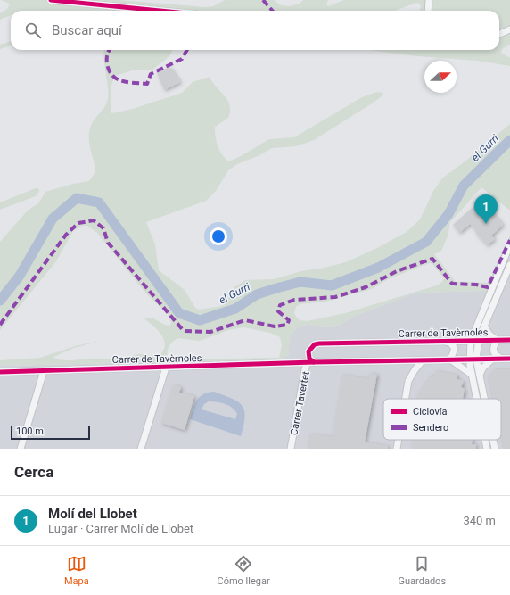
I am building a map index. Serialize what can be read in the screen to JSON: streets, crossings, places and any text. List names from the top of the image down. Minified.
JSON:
{"streets":{"street":["Carrer de Tavèrnoles","Carrer Tavertet"]},"crossings":[["Carrer de Tavèrnoles","Carrer Tavertet"]],"water":["el Gurri"],"legend":["Ciclovía","Sendero"],"scale_bar":"100 m","north":"right","page":{"search":"Buscar aquí","pins":"1","scale":"100 m","heading":"Cerca","list":[{"mark":"1","name":"Molí del Llobet","note":"Lugar · Carrer Molí de Llobet","value":"340 m"}],"nav":["Mapa","Cómo llegar","Guardados"]}}
